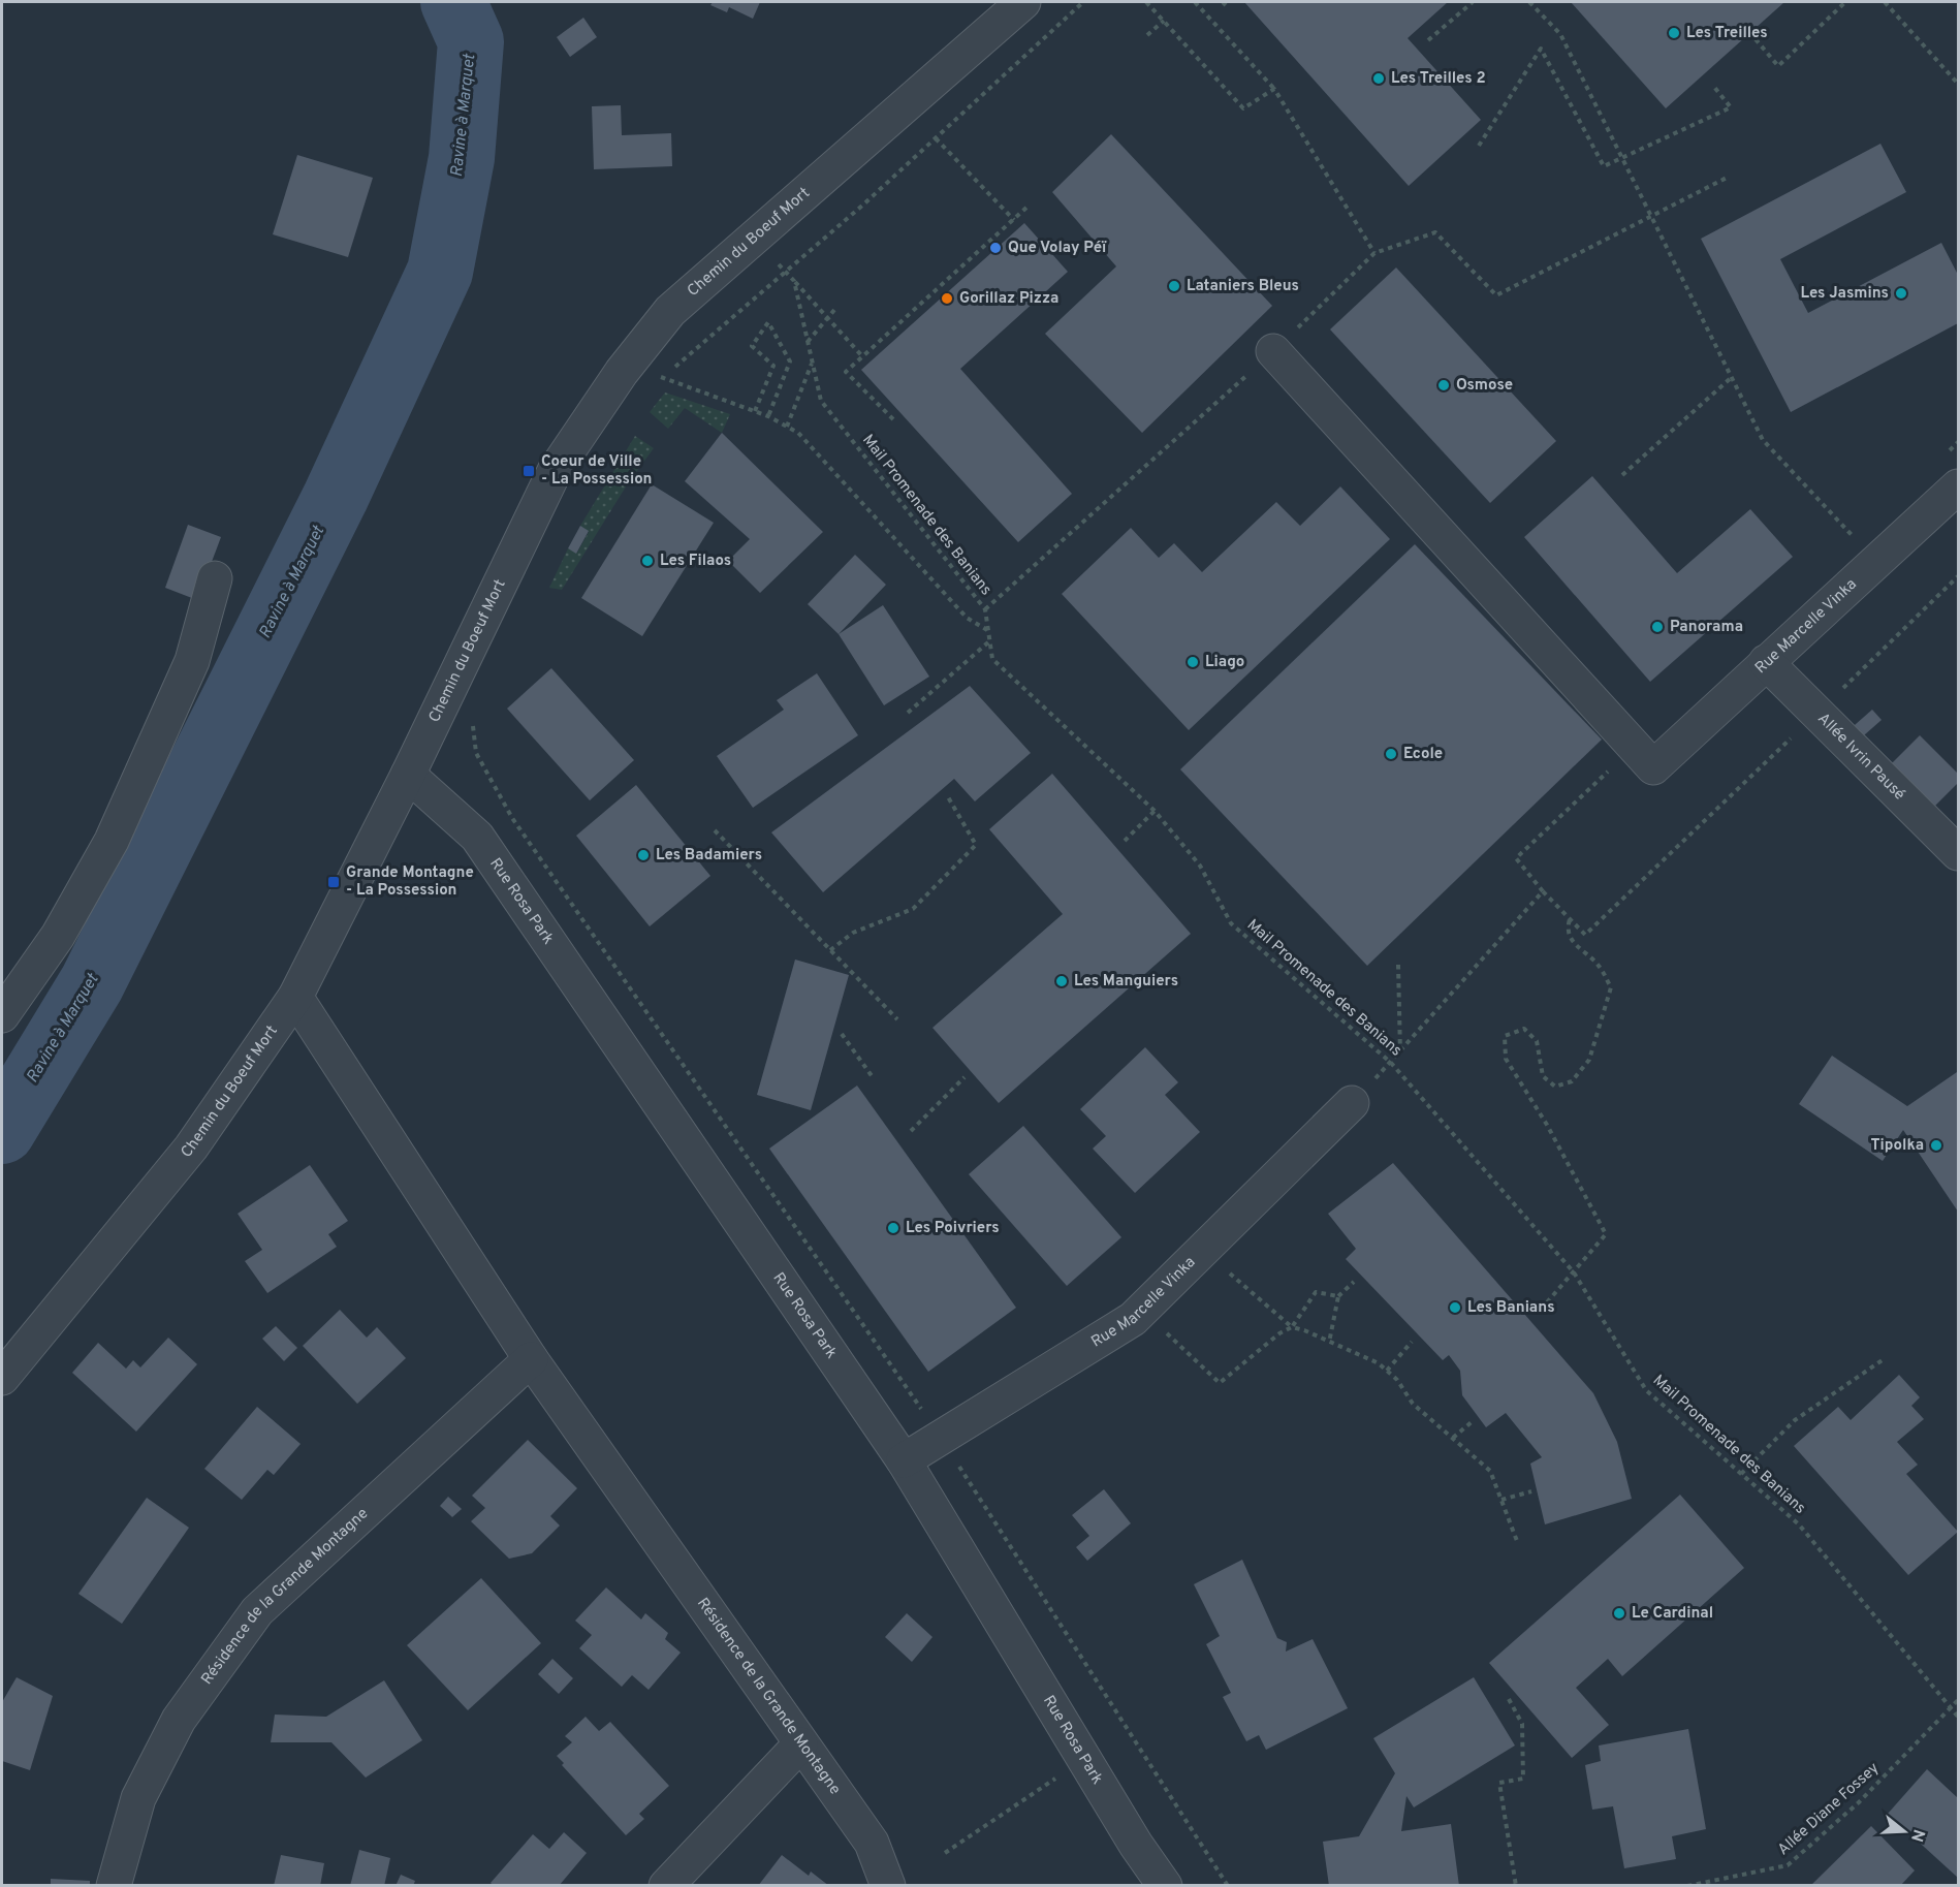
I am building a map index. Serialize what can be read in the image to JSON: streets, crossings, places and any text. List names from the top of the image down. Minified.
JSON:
{"streets":{"street":["Chemin du Boeuf Mort","Rue Marcelle Vinka","Allée Ivrin Pausé","Rue Rosa Park","Résidence de la Grande Montagne"],"path":["Mail Promenade des Banians","Allée Diane Fossey"]},"crossings":[["Chemin du Boeuf Mort","Rue Rosa Park"],["Chemin du Boeuf Mort","Résidence de la Grande Montagne"],["Mail Promenade des Banians","Allée Diane Fossey"],["Rue Marcelle Vinka","Allée Ivrin Pausé"],["Rue Marcelle Vinka","Rue Rosa Park"]],"water":["Ravine à Marquet"],"places":{"other":["Les Treilles","Les Treilles 2","Que Volay Péï","Lataniers Bleus","Les Jasmins","Gorillaz Pizza","Osmose","Les Filaos","Panorama","Liago","Ecole","Les Badamiers","Les Manguiers","Tipolka","Les Poivriers","Les Banians","Le Cardinal"],"transit":["Coeur de Ville - La Possession","Grande Montagne - La Possession"]},"north":"right"}
